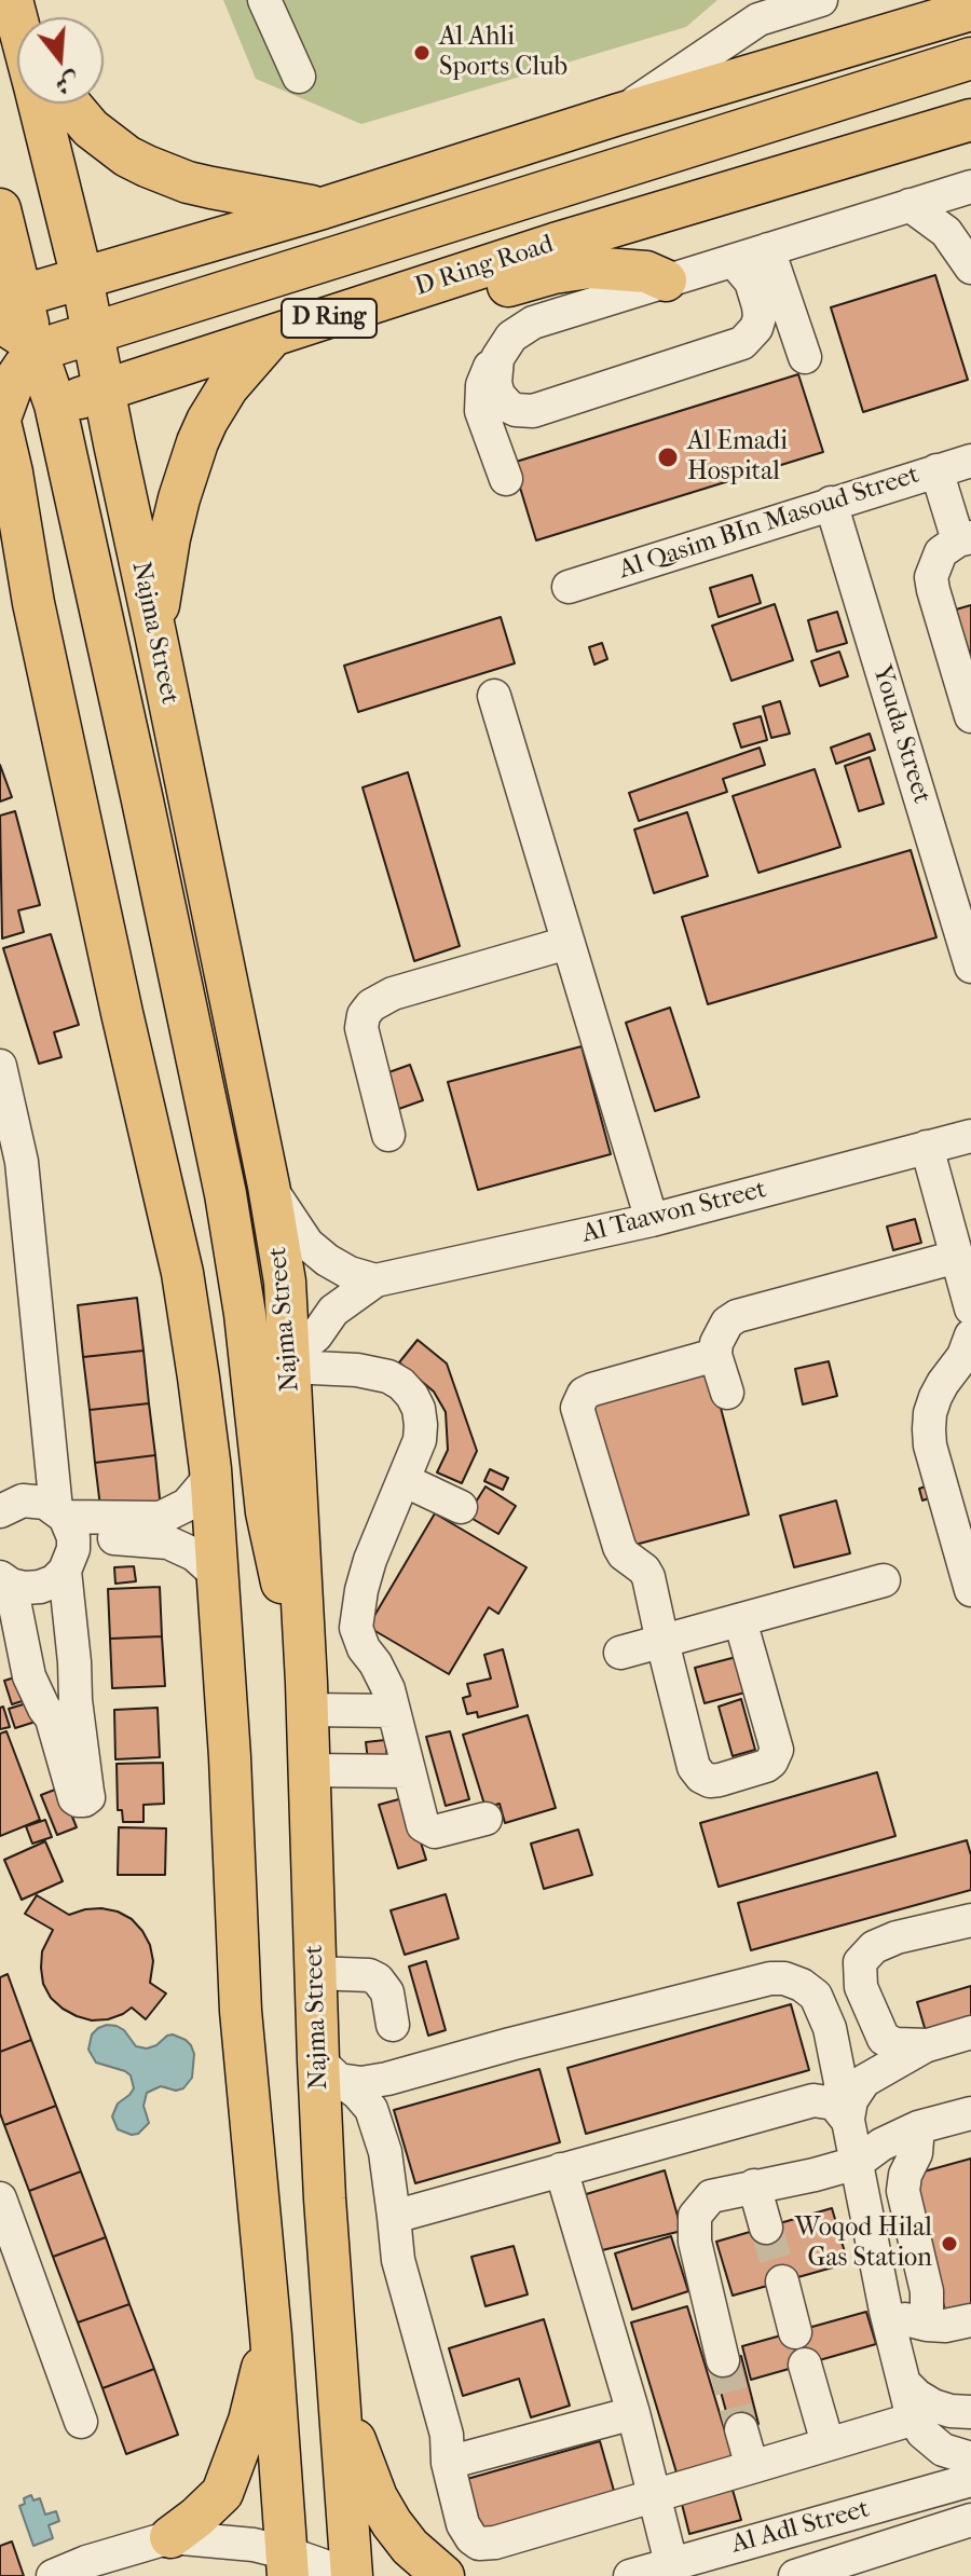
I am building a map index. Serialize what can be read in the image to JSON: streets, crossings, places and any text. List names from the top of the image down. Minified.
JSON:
{"streets":{"main road":["D Ring Road","D Ring","Najma Street"],"street":["Al Qasim BIn Masoud Street","Youda Street","Al Taawon Street","Al Adl Street"]},"crossings":[["D Ring Road","Najma Street"],["Al Qasim BIn Masoud Street","Youda Street"],["Najma Street","Al Taawon Street"]],"places":["Al Ahli Sports Club","Al Emadi Hospital","Woqod Hilal Gas Station"],"north":"bottom"}
